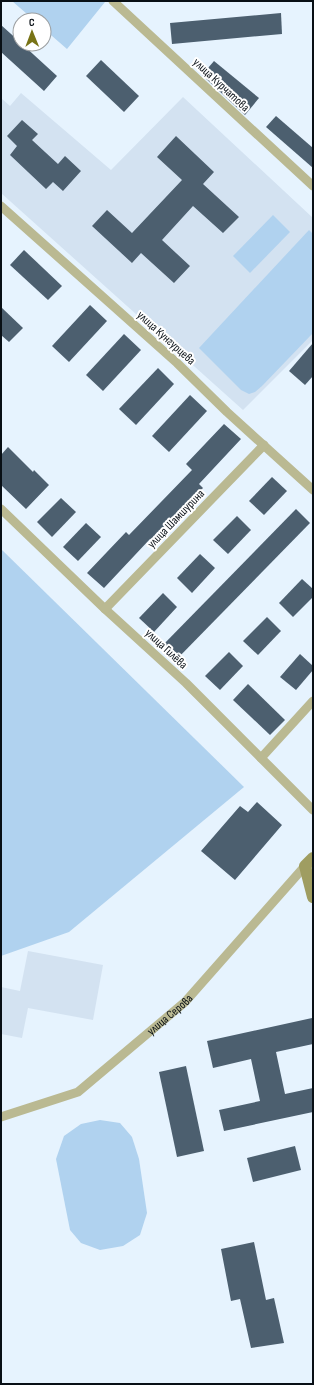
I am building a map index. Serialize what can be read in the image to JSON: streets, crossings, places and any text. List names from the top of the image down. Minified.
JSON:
{"streets":{"main road":["улица Серова"],"street":["улица Курчатова","улица Кунгурцева","улица Шамшурина","улица Гилёва"]},"crossings":[["улица Кунгурцева","улица Шамшурина"],["улица Шамшурина","улица Гилёва"]],"north":"top"}
